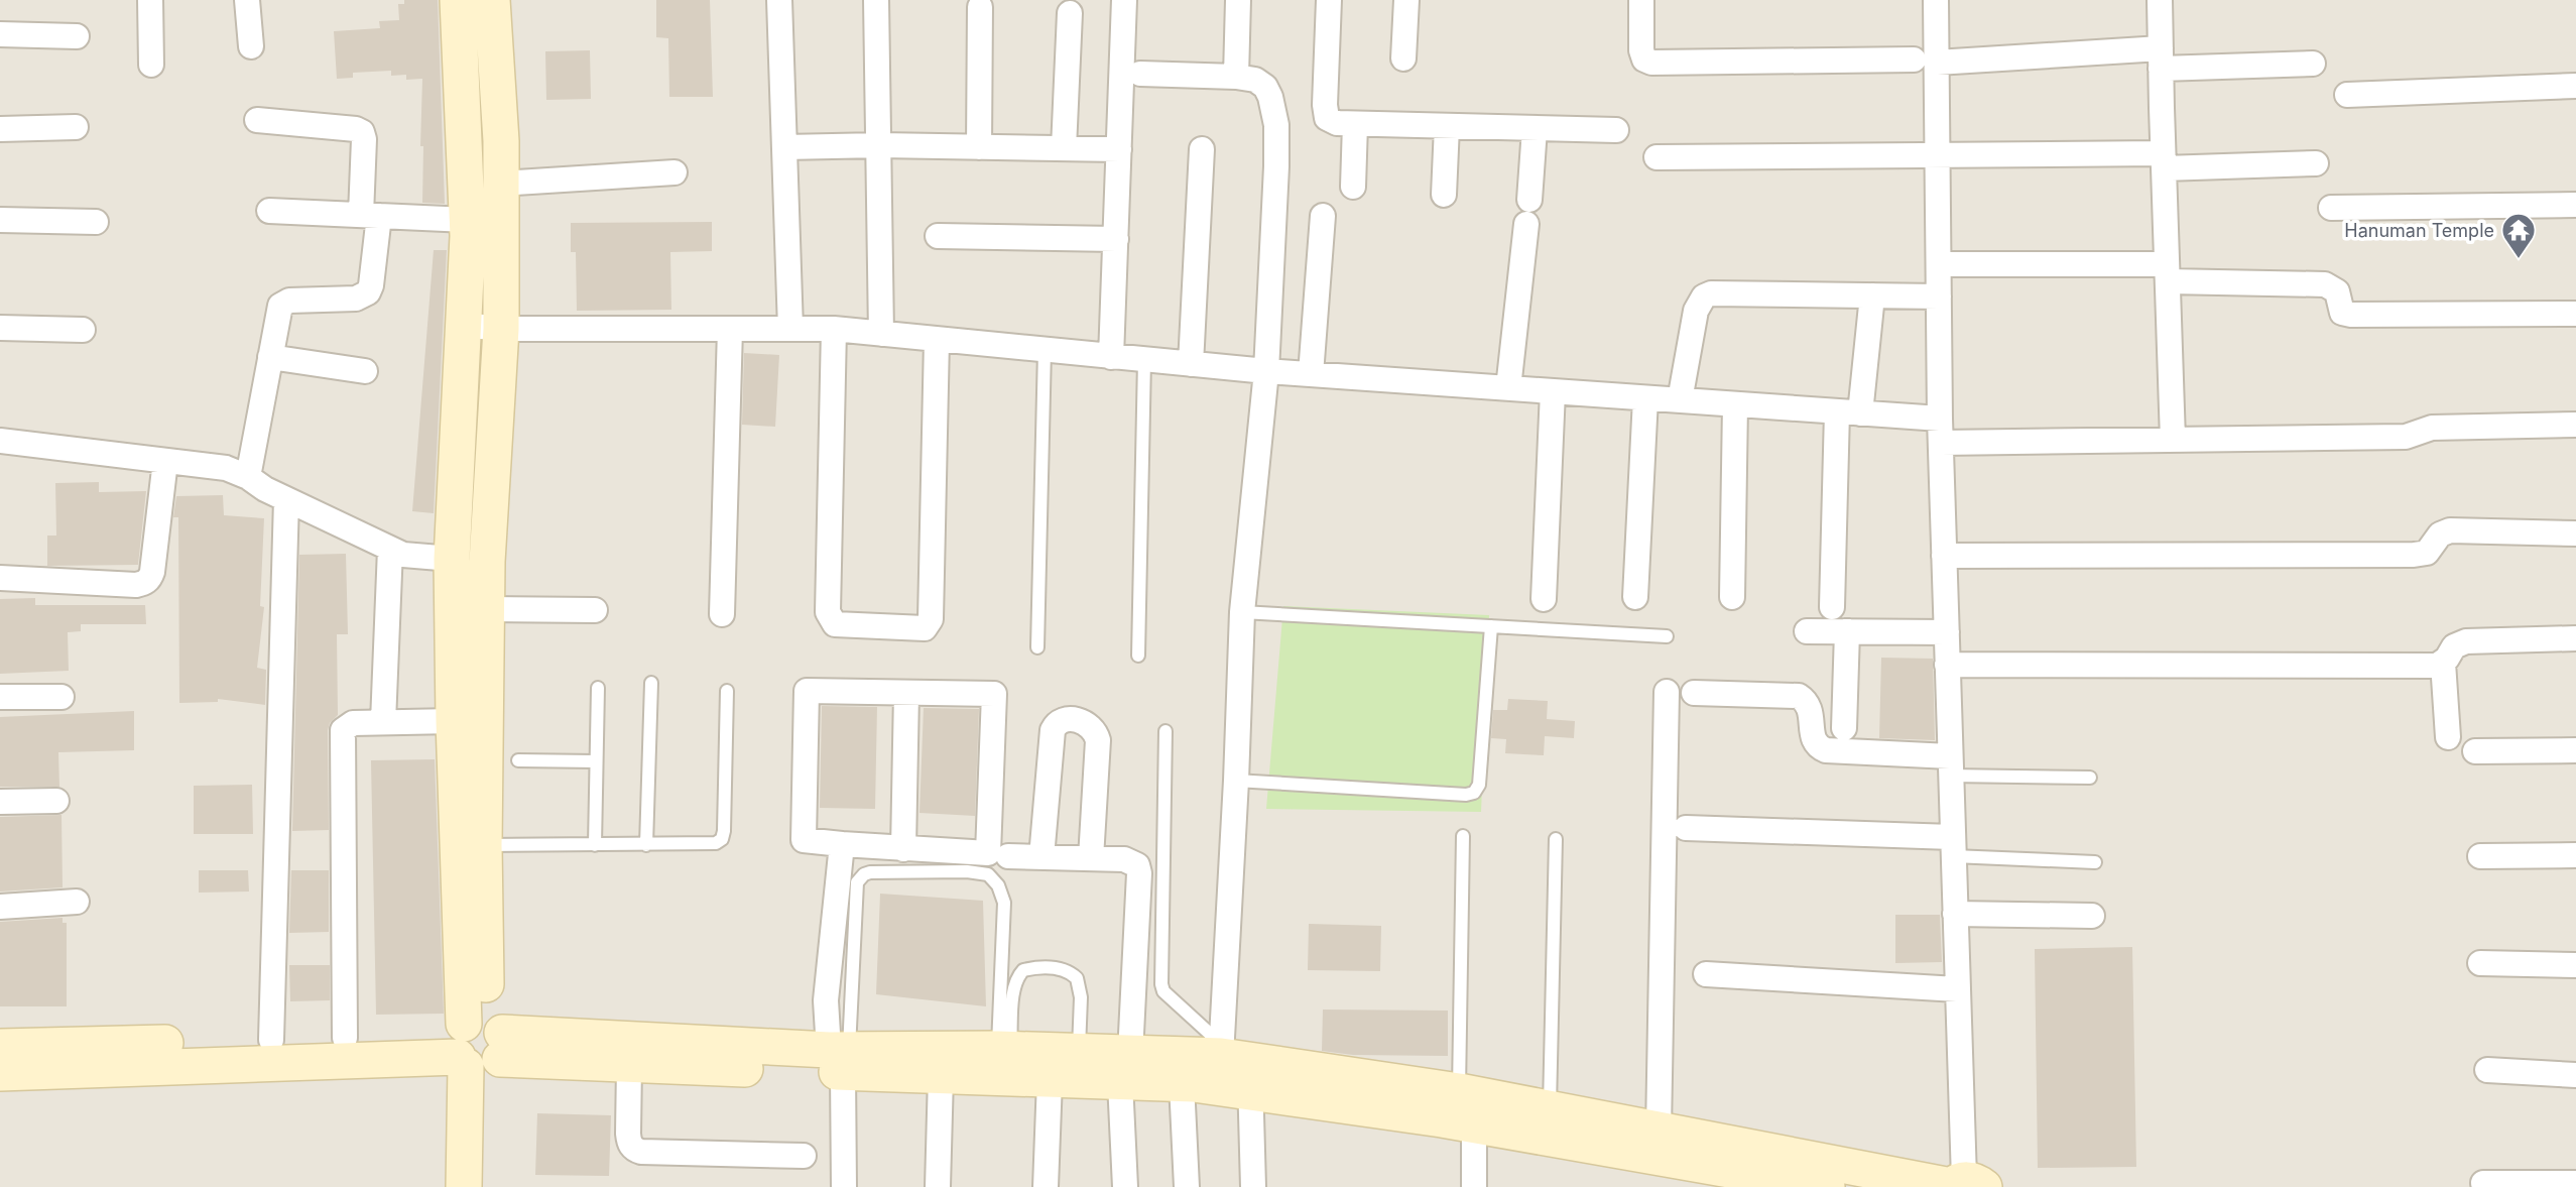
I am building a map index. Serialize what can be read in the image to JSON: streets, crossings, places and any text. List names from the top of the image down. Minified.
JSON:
{"places":{"temple":["Hanuman Temple"]}}
